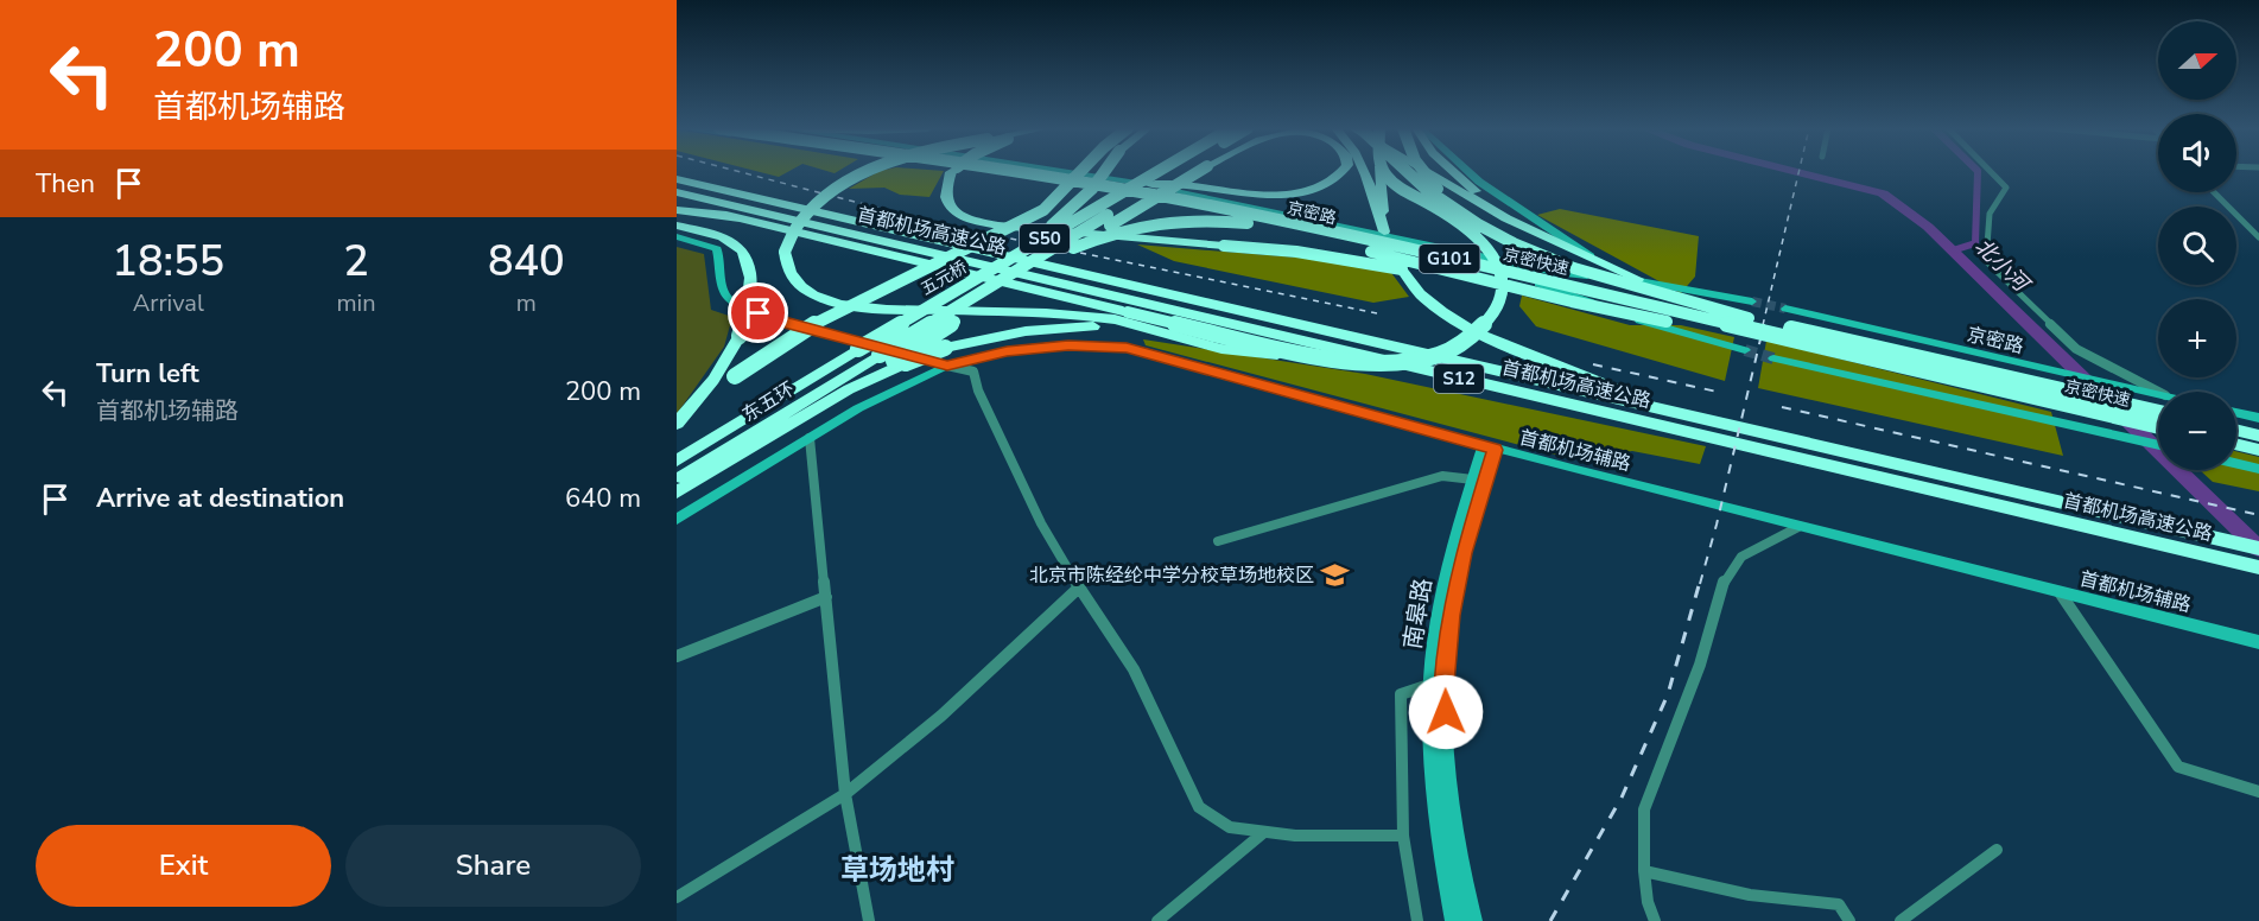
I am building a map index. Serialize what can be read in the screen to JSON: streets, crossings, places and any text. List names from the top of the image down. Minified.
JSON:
{"streets":{"highway":["首都机场高速公路","S50","G101","京密快速","五元桥","S12","东五环"],"main road":["京密路","首都机场辅路","南皋路"]},"crossings":[["五元桥","东五环"],["首都机场辅路","南皋路"]],"districts":["草场地村"],"water":["北小河"],"places":{"school or university":["北京市陈经纶中学分校草场地校区"]},"north":"right","page":{"turn":["200 m","首都机场辅路"],"map_buttons":["+","−"],"then":"Then","eta":["18:55","Arrival","2","min","840","m"],"list":[{"name":"Turn left","note":"首都机场辅路","value":"200 m"},{"name":"Arrive at destination","value":"640 m"}],"buttons":["Exit","Share"]}}
